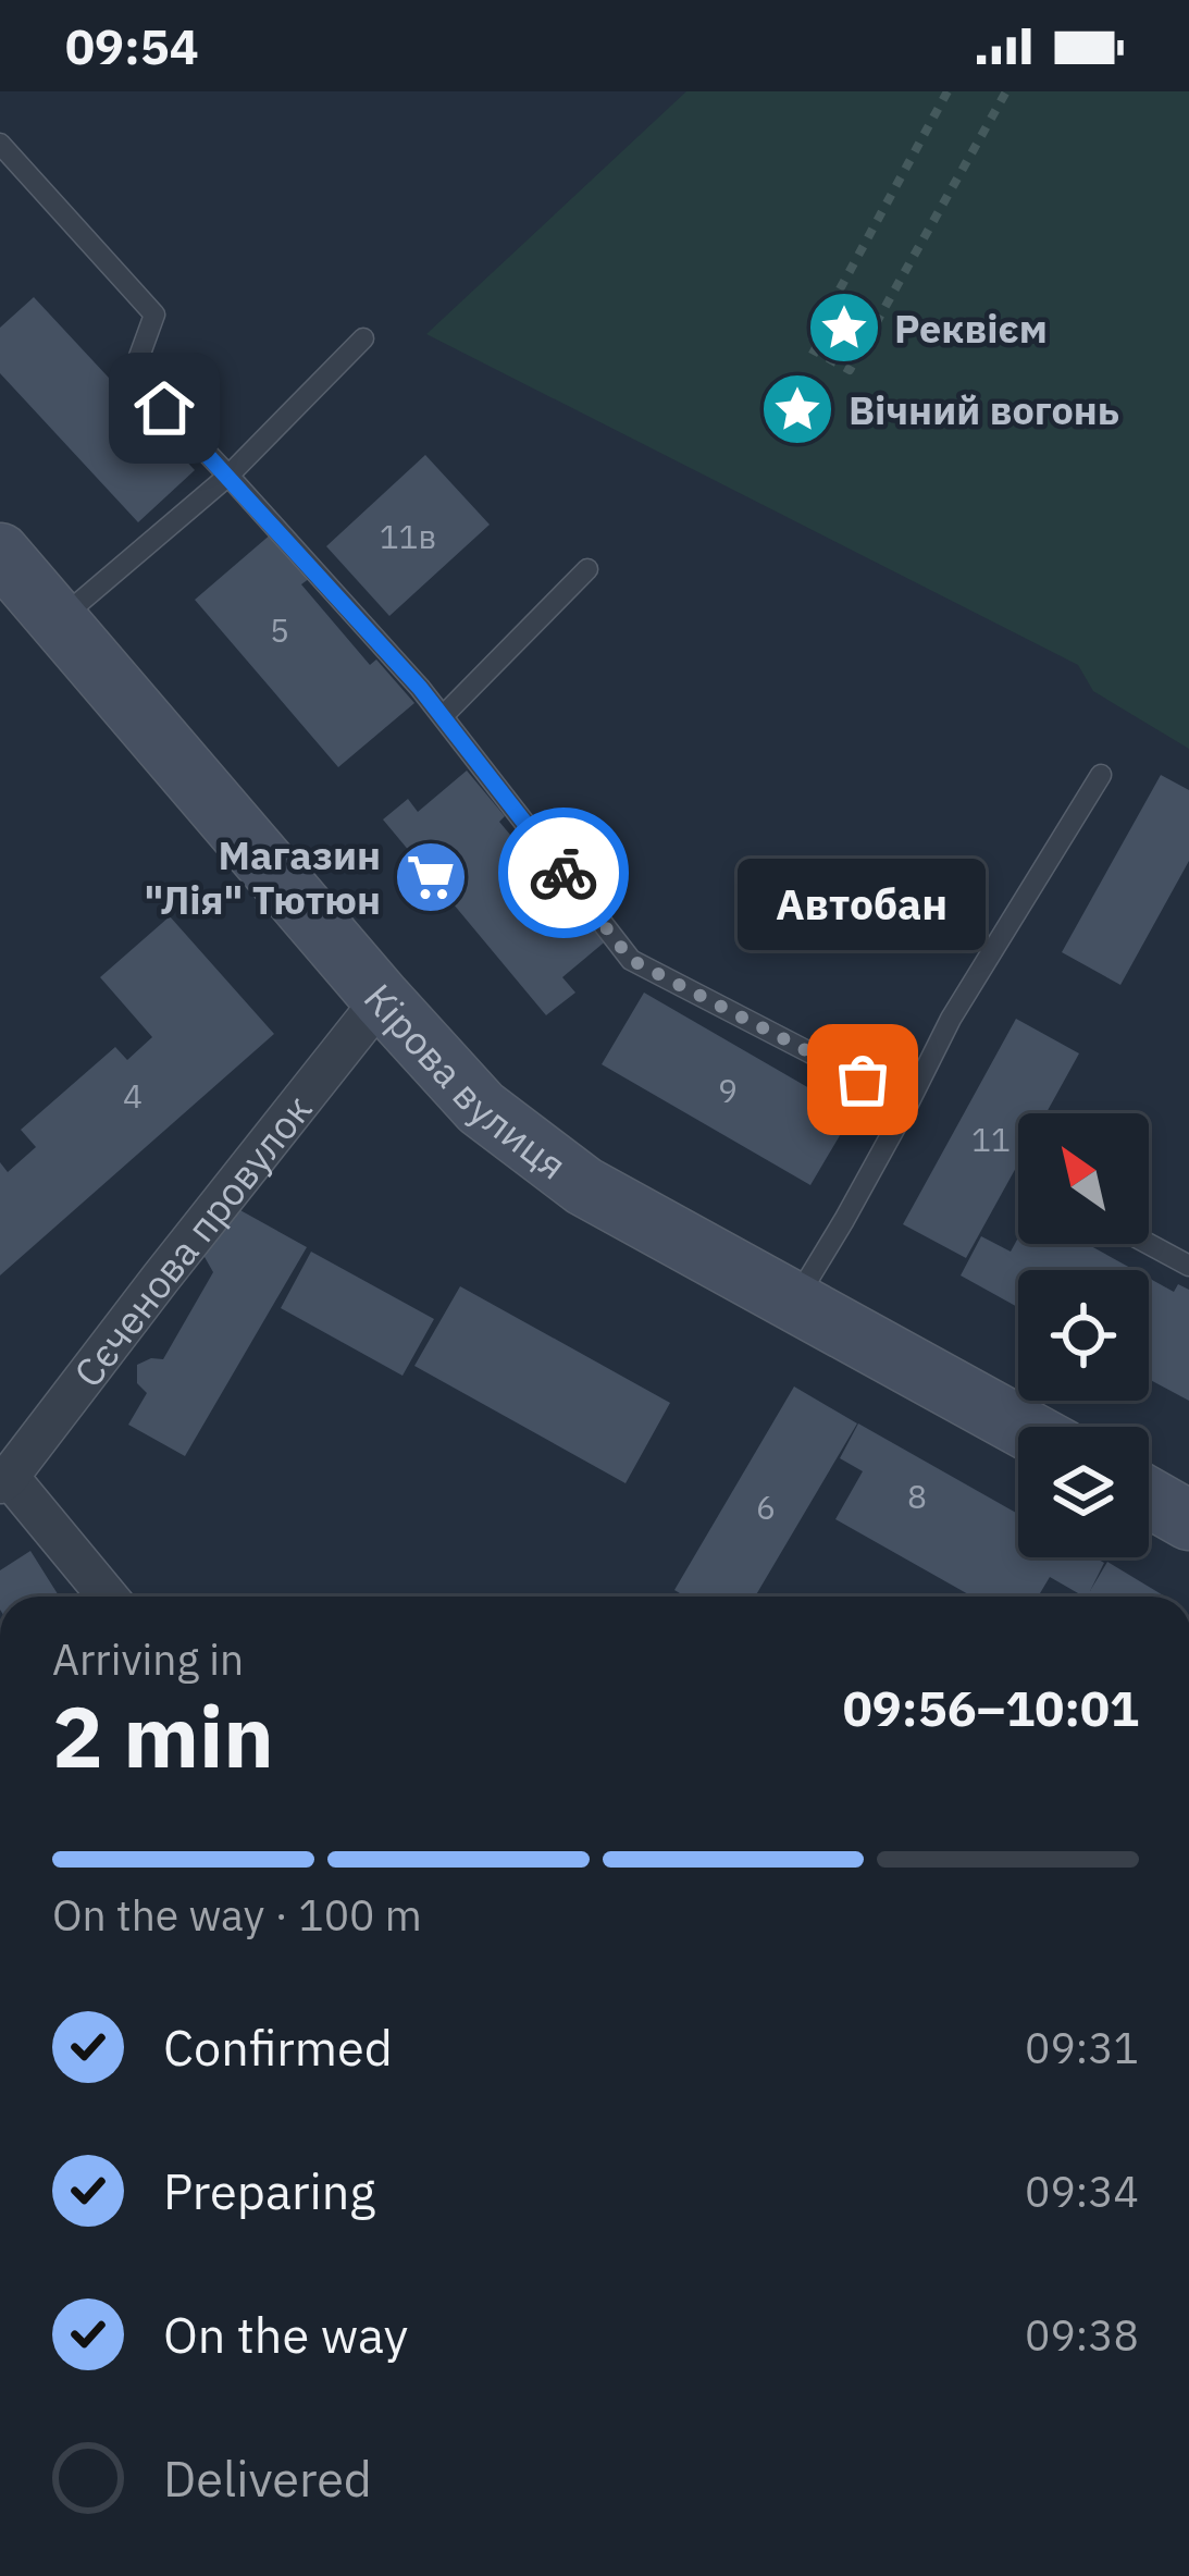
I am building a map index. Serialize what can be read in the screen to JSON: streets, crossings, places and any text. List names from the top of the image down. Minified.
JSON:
{"streets":{"main road":["Кірова вулиця"],"street":["Сєченова провулок"]},"crossings":[["Кірова вулиця","Сєченова провулок"]],"places":{"place":["Реквієм","Вічний вогонь"],"supermarket":["Магазин \"Лія\" Тютюн"],"other":["Автобан"]},"house_numbers":["11в","5","9","4","11","8","6"],"north":"top left","page":{"status":"09:54","bubble":"Автобан","heading":["2 min","Arriving in","09:56–10:01"],"bar":"On the way · 100 m","list":[["Confirmed","09:31"],["Preparing","09:34"],["On the way","09:38"],"Delivered"]}}
